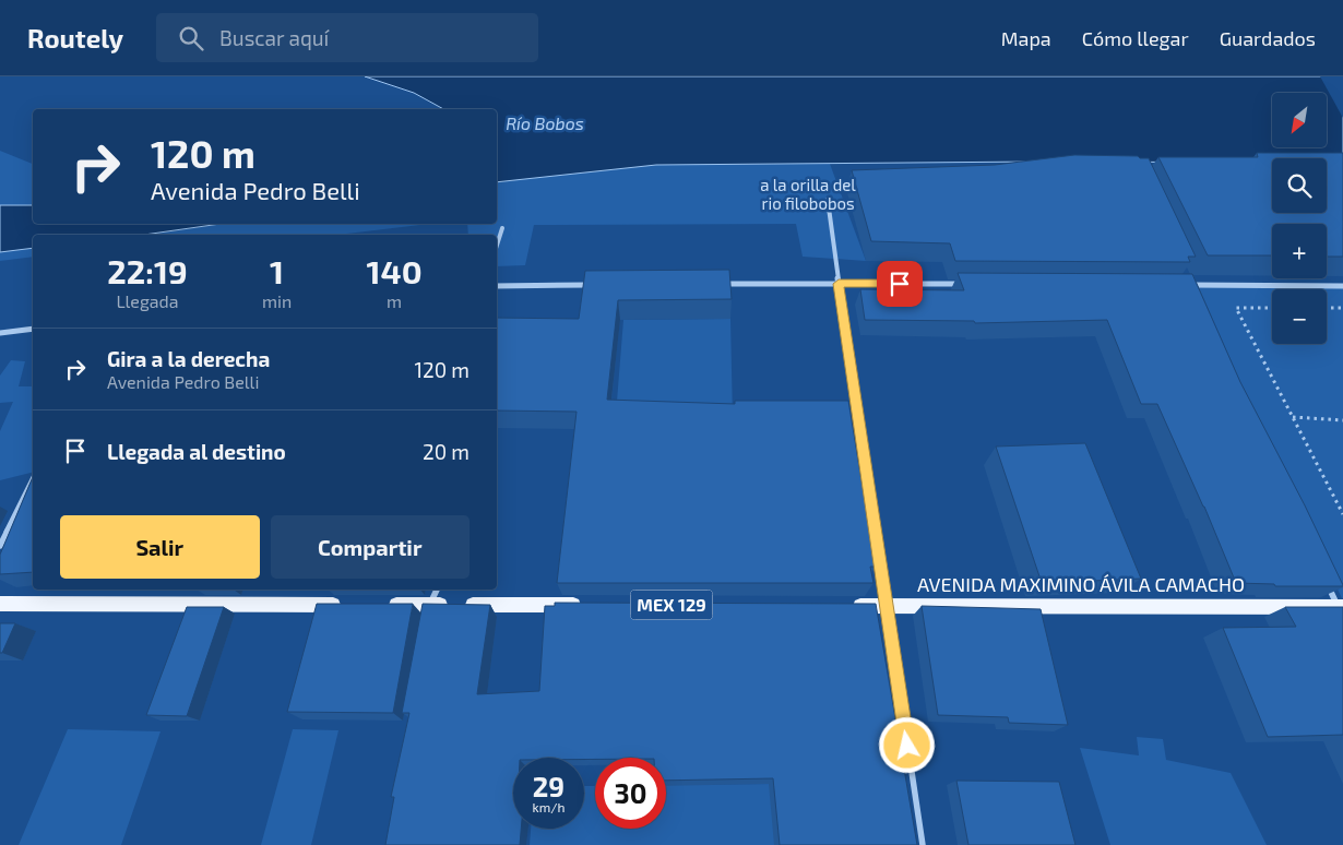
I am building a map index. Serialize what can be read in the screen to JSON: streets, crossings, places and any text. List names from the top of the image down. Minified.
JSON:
{"streets":{"main road":["AVENIDA MAXIMINO ÁVILA CAMACHO"]},"water":["Río Bobos"],"parks":["a la orilla del rio filobobos"],"north":"bottom left","page":{"header":"Routely","search":"Buscar aquí","nav":["Mapa","Cómo llegar","Guardados"],"map_buttons":["+","−"],"turn":["120 m","Avenida Pedro Belli"],"eta":["22:19","Llegada","1","min","140","m"],"list":[{"name":"Gira a la derecha","note":"Avenida Pedro Belli","value":"120 m"},{"name":"Llegada al destino","value":"20 m"}],"buttons":["Salir","Compartir"],"speed":"29 km/h","limit":"30"}}
